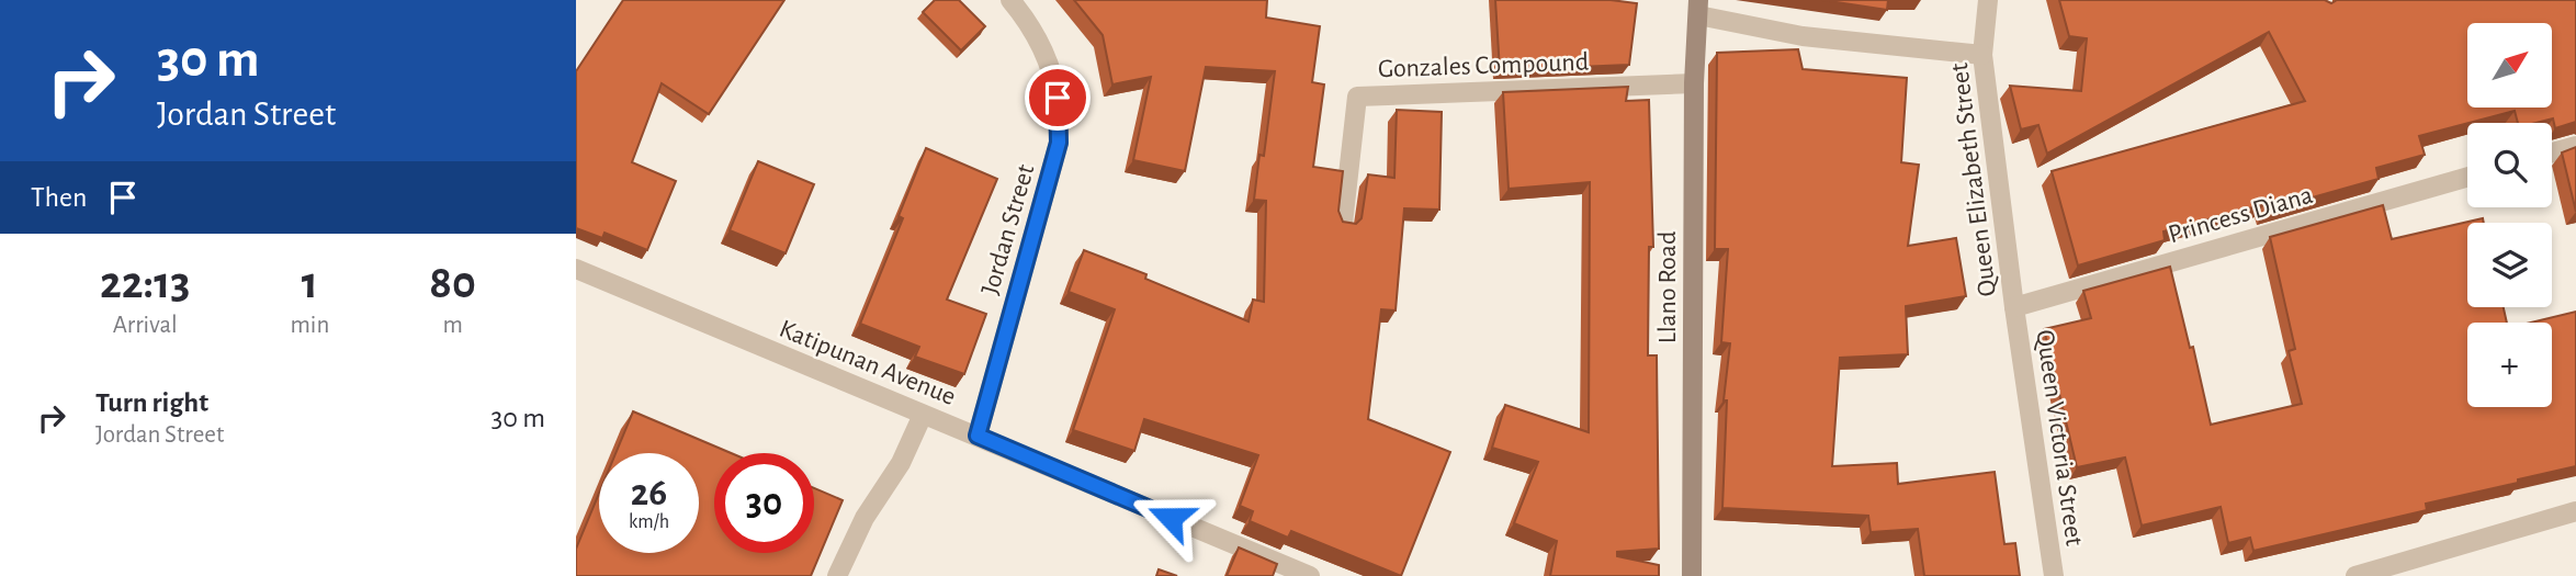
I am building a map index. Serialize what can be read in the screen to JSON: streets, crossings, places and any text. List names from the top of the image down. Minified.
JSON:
{"streets":{"main road":["Llano Road"],"street":["Gonzales Compound","Queen Elizabeth Street","Princess Diana","Jordan Street","Katipunan Avenue","Queen Victoria Street"]},"crossings":[["Gonzales Compound","Llano Road"],["Queen Elizabeth Street","Princess Diana"],["Queen Elizabeth Street","Queen Victoria Street"],["Princess Diana","Queen Victoria Street"],["Jordan Street","Katipunan Avenue"]],"north":"top right","page":{"turn":["30 m","Jordan Street"],"map_buttons":"+","then":"Then","eta":["22:13","Arrival","1","min","80","m"],"list":[{"name":"Turn right","note":"Jordan Street","value":"30 m"}],"speed":"26 km/h","limit":"30"}}
